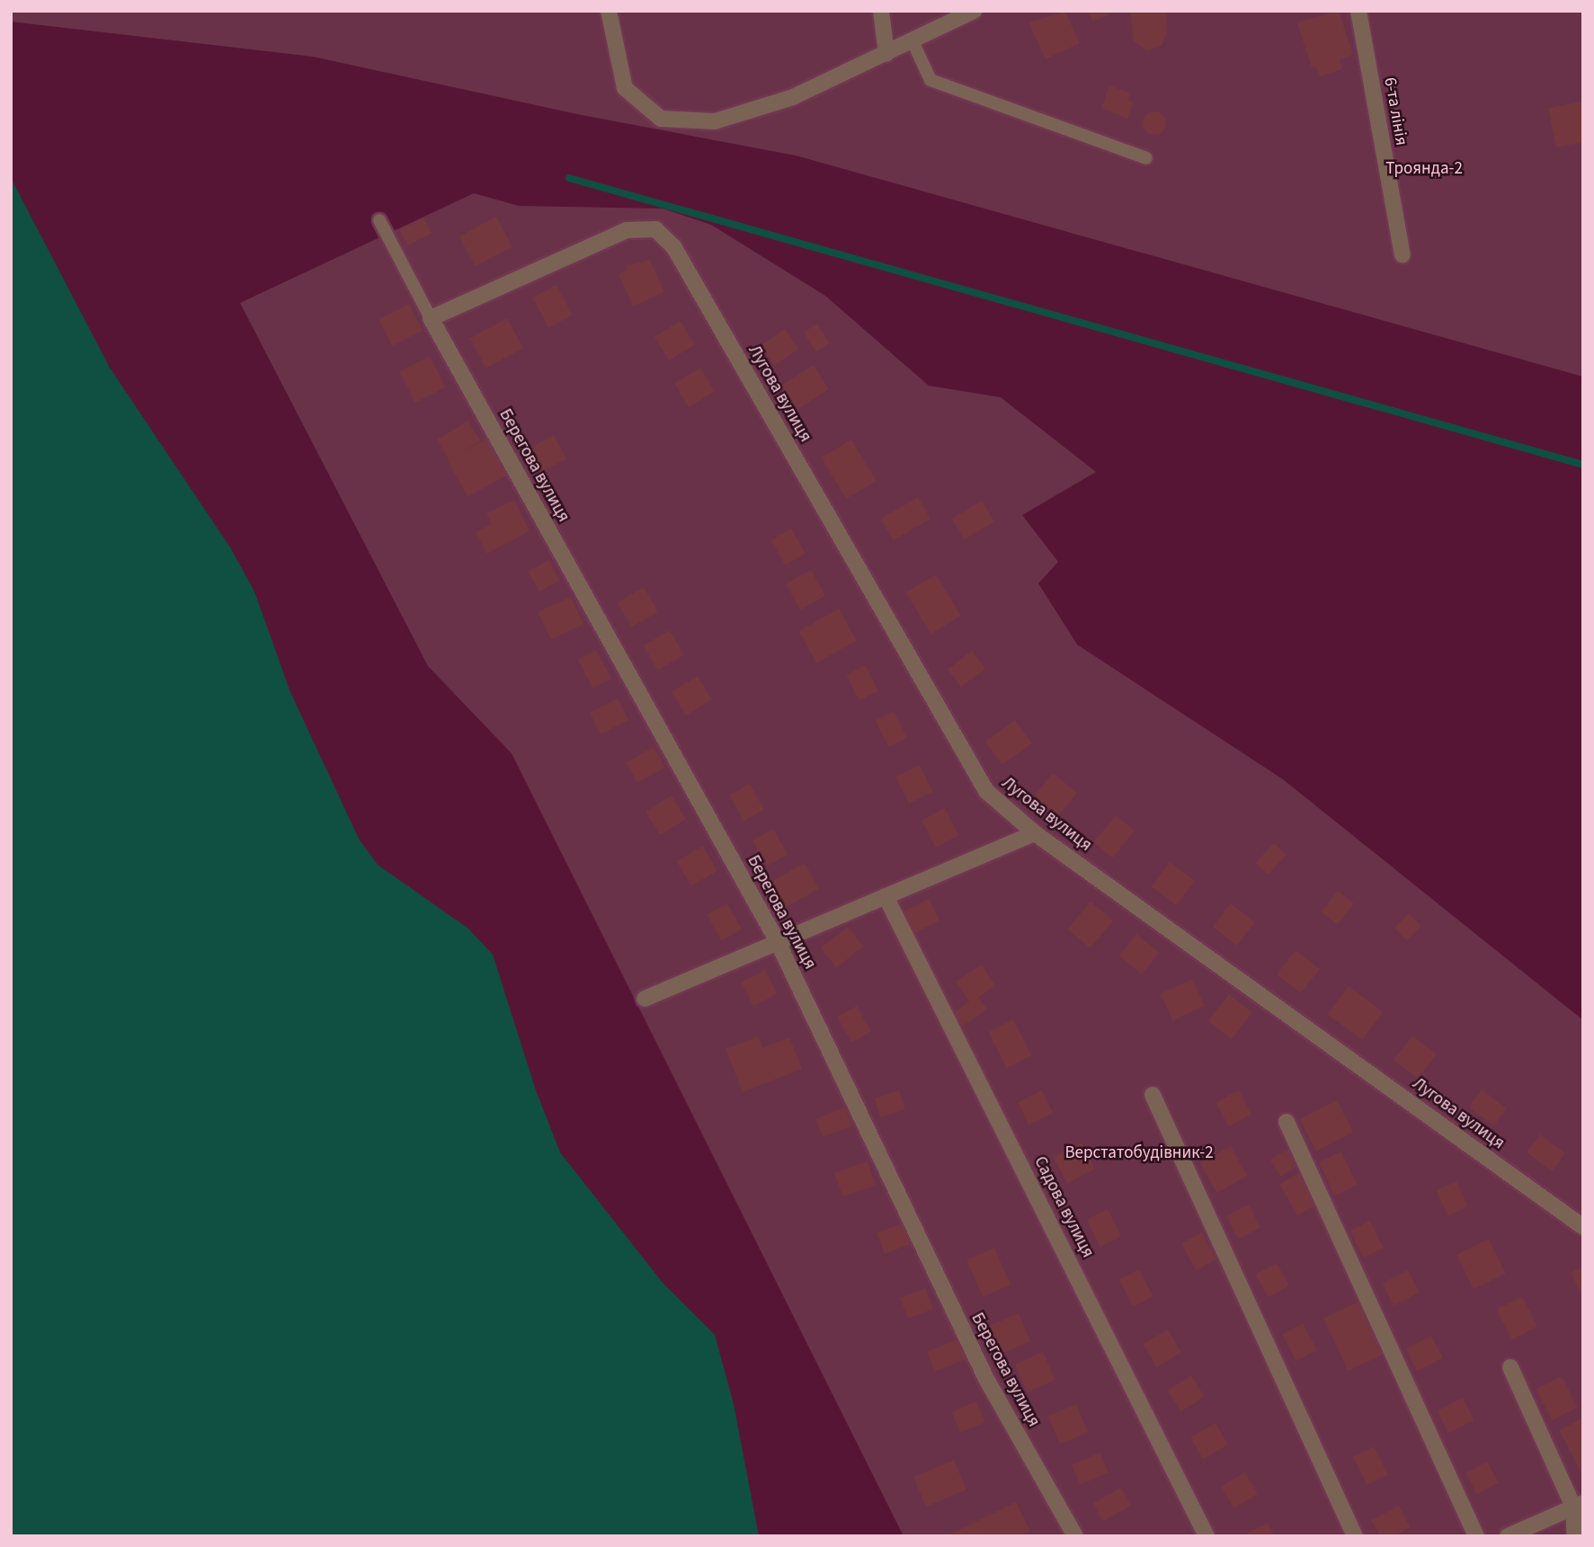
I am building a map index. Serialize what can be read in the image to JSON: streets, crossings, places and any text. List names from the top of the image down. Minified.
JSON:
{"streets":{"street":["6-та лінія","Лугова вулиця","Берегова вулиця","Садова вулиця"]},"crossings":[["Лугова вулиця","Берегова вулиця"]],"parks":["Троянда-2","Верстатобудівник-2"]}
